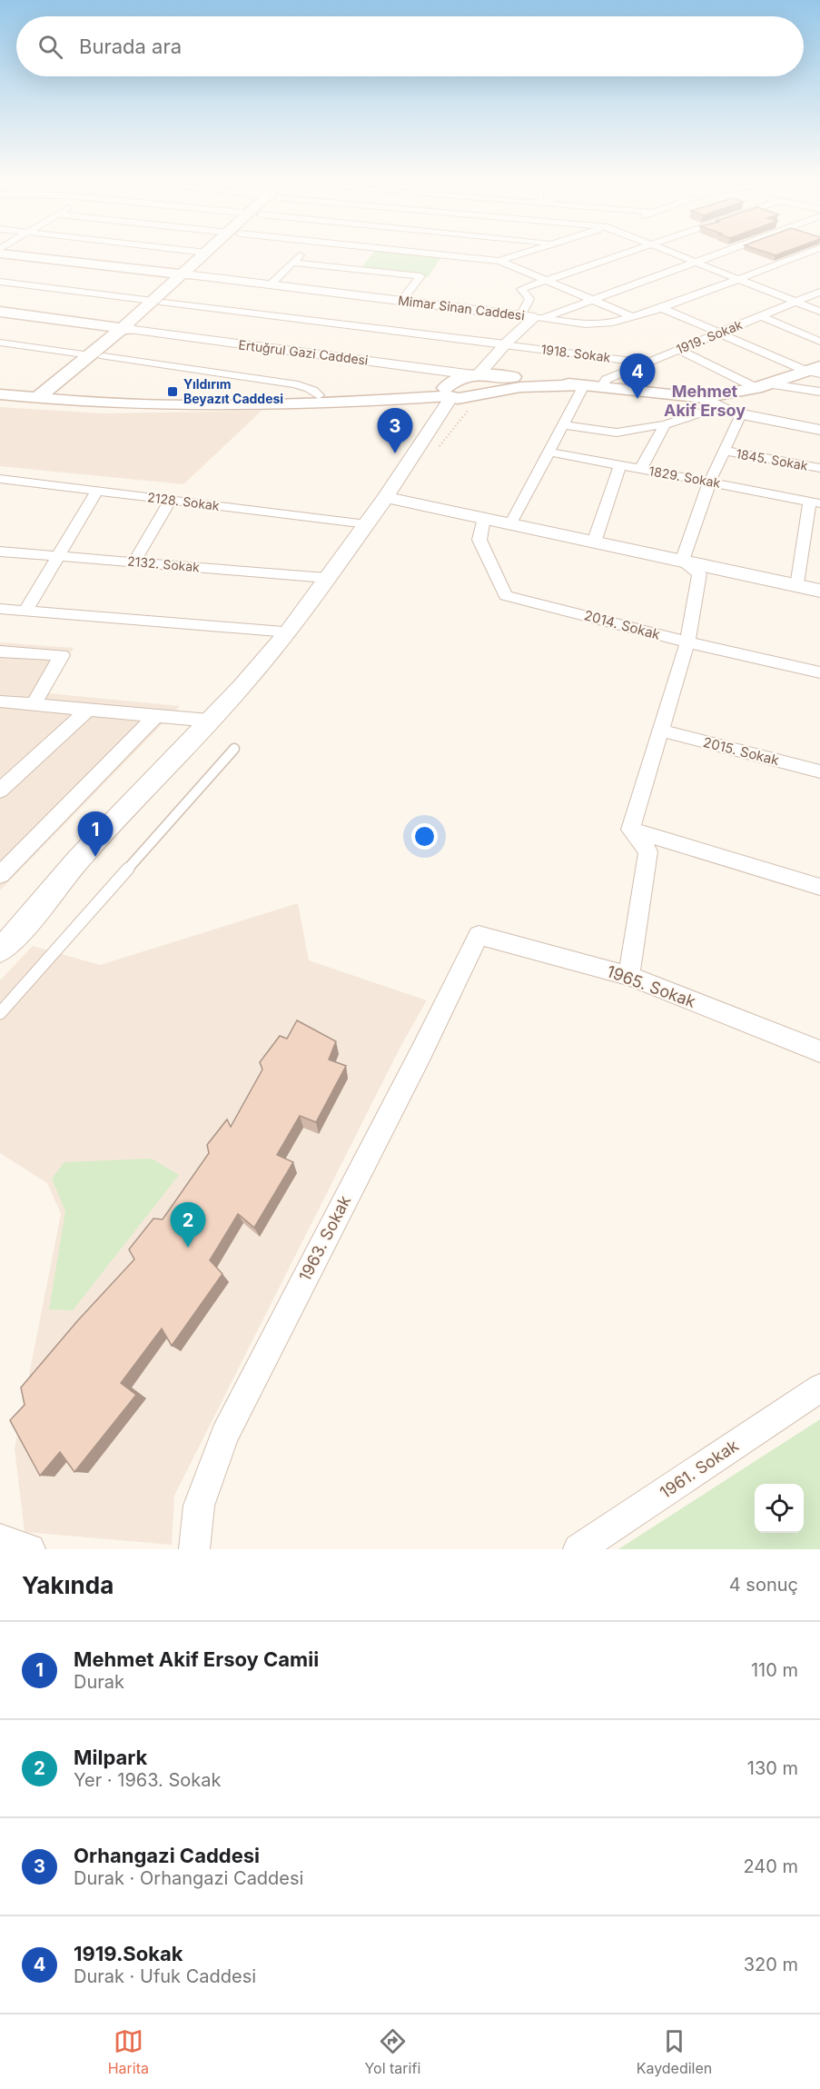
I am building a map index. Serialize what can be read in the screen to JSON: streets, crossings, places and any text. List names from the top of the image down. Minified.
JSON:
{"streets":{"main road":["Mimar Sinan Caddesi","Ertuğrul Gazi Caddesi"],"street":["1919. Sokak","1918. Sokak","1845. Sokak","1829. Sokak","2128. Sokak","2132. Sokak","2014. Sokak","2015. Sokak","1965. Sokak","1963. Sokak","1961. Sokak"]},"crossings":[["1919. Sokak","1918. Sokak"],["1965. Sokak","1963. Sokak"]],"districts":["Mehmet Akif Ersoy"],"places":{"transit":["Yıldırım Beyazıt Caddesi"]},"page":{"search":"Burada ara","pins":["4","3","1","2"],"heading":["Yakında","4 sonuç"],"list":[{"mark":"1","name":"Mehmet Akif Ersoy Camii","note":"Durak","value":"110 m"},{"mark":"2","name":"Milpark","note":"Yer · 1963. Sokak","value":"130 m"},{"mark":"3","name":"Orhangazi Caddesi","note":"Durak · Orhangazi Caddesi","value":"240 m"},{"mark":"4","name":"1919.Sokak","note":"Durak · Ufuk Caddesi","value":"320 m"}],"nav":["Harita","Yol tarifi","Kaydedilen"]}}
